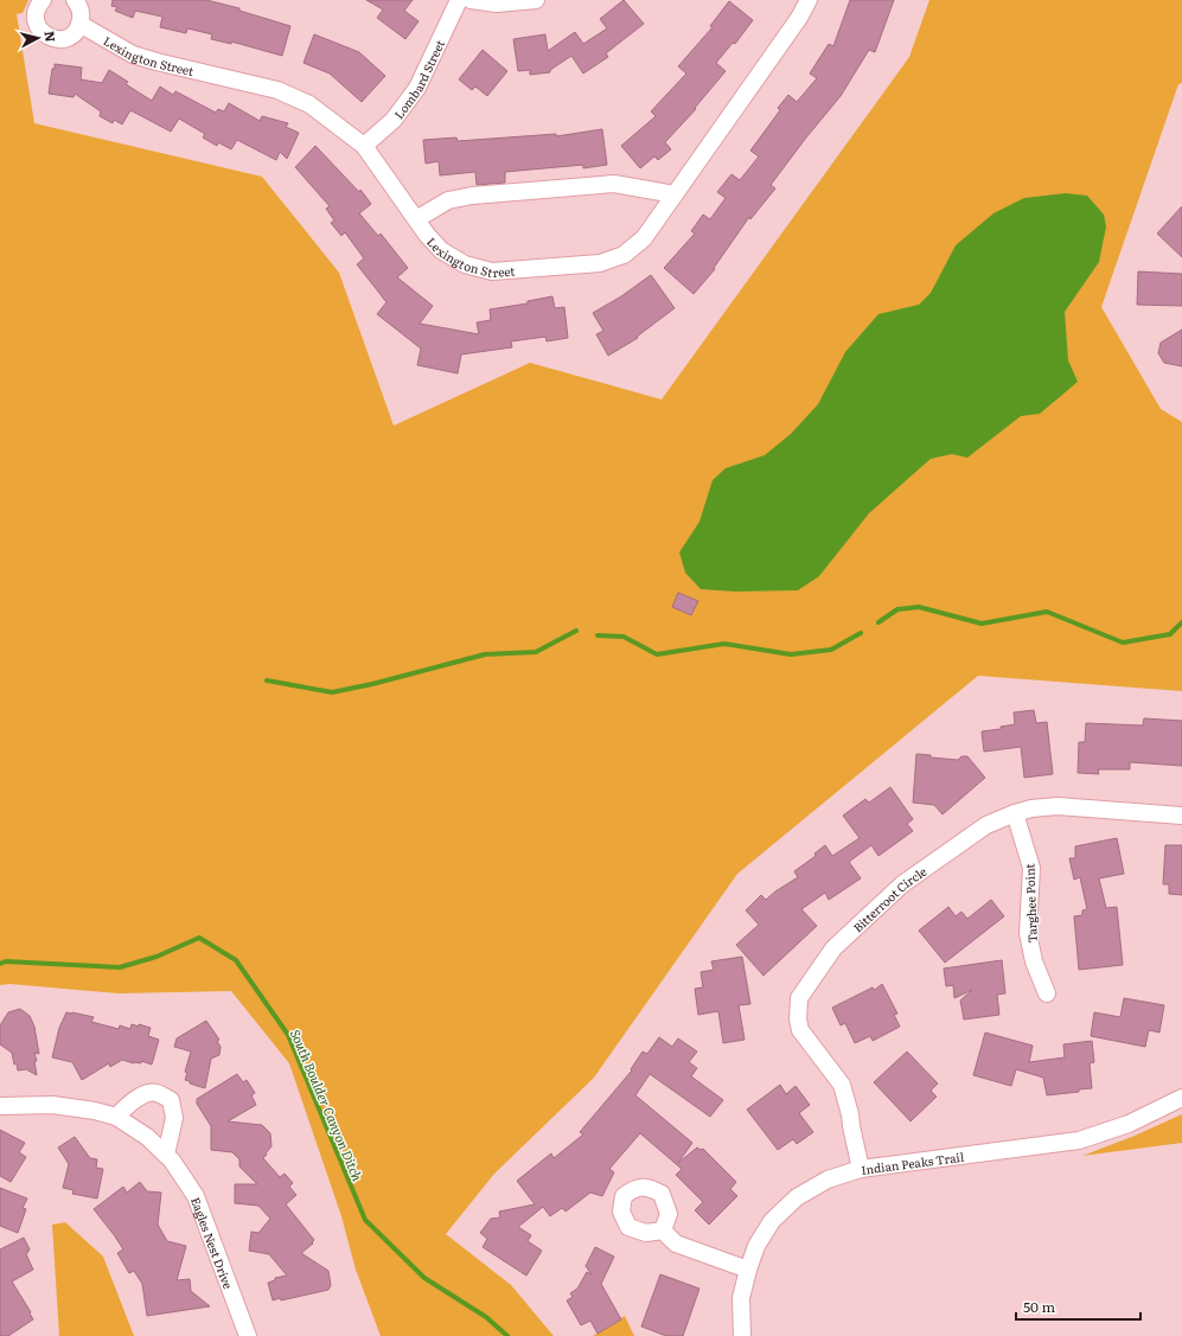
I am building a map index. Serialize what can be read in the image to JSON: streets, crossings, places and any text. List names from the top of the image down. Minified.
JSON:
{"streets":{"street":["Lexington Street","Lombard Street","Bitterroot Circle","Targhee Point","Indian Peaks Trail","Eagles Nest Drive"]},"crossings":[["Lexington Street","Lombard Street"],["Bitterroot Circle","Targhee Point"],["Bitterroot Circle","Indian Peaks Trail"]],"water":["South Boulder Canyon Ditch"],"scale_bar":"50 m","north":"right"}
